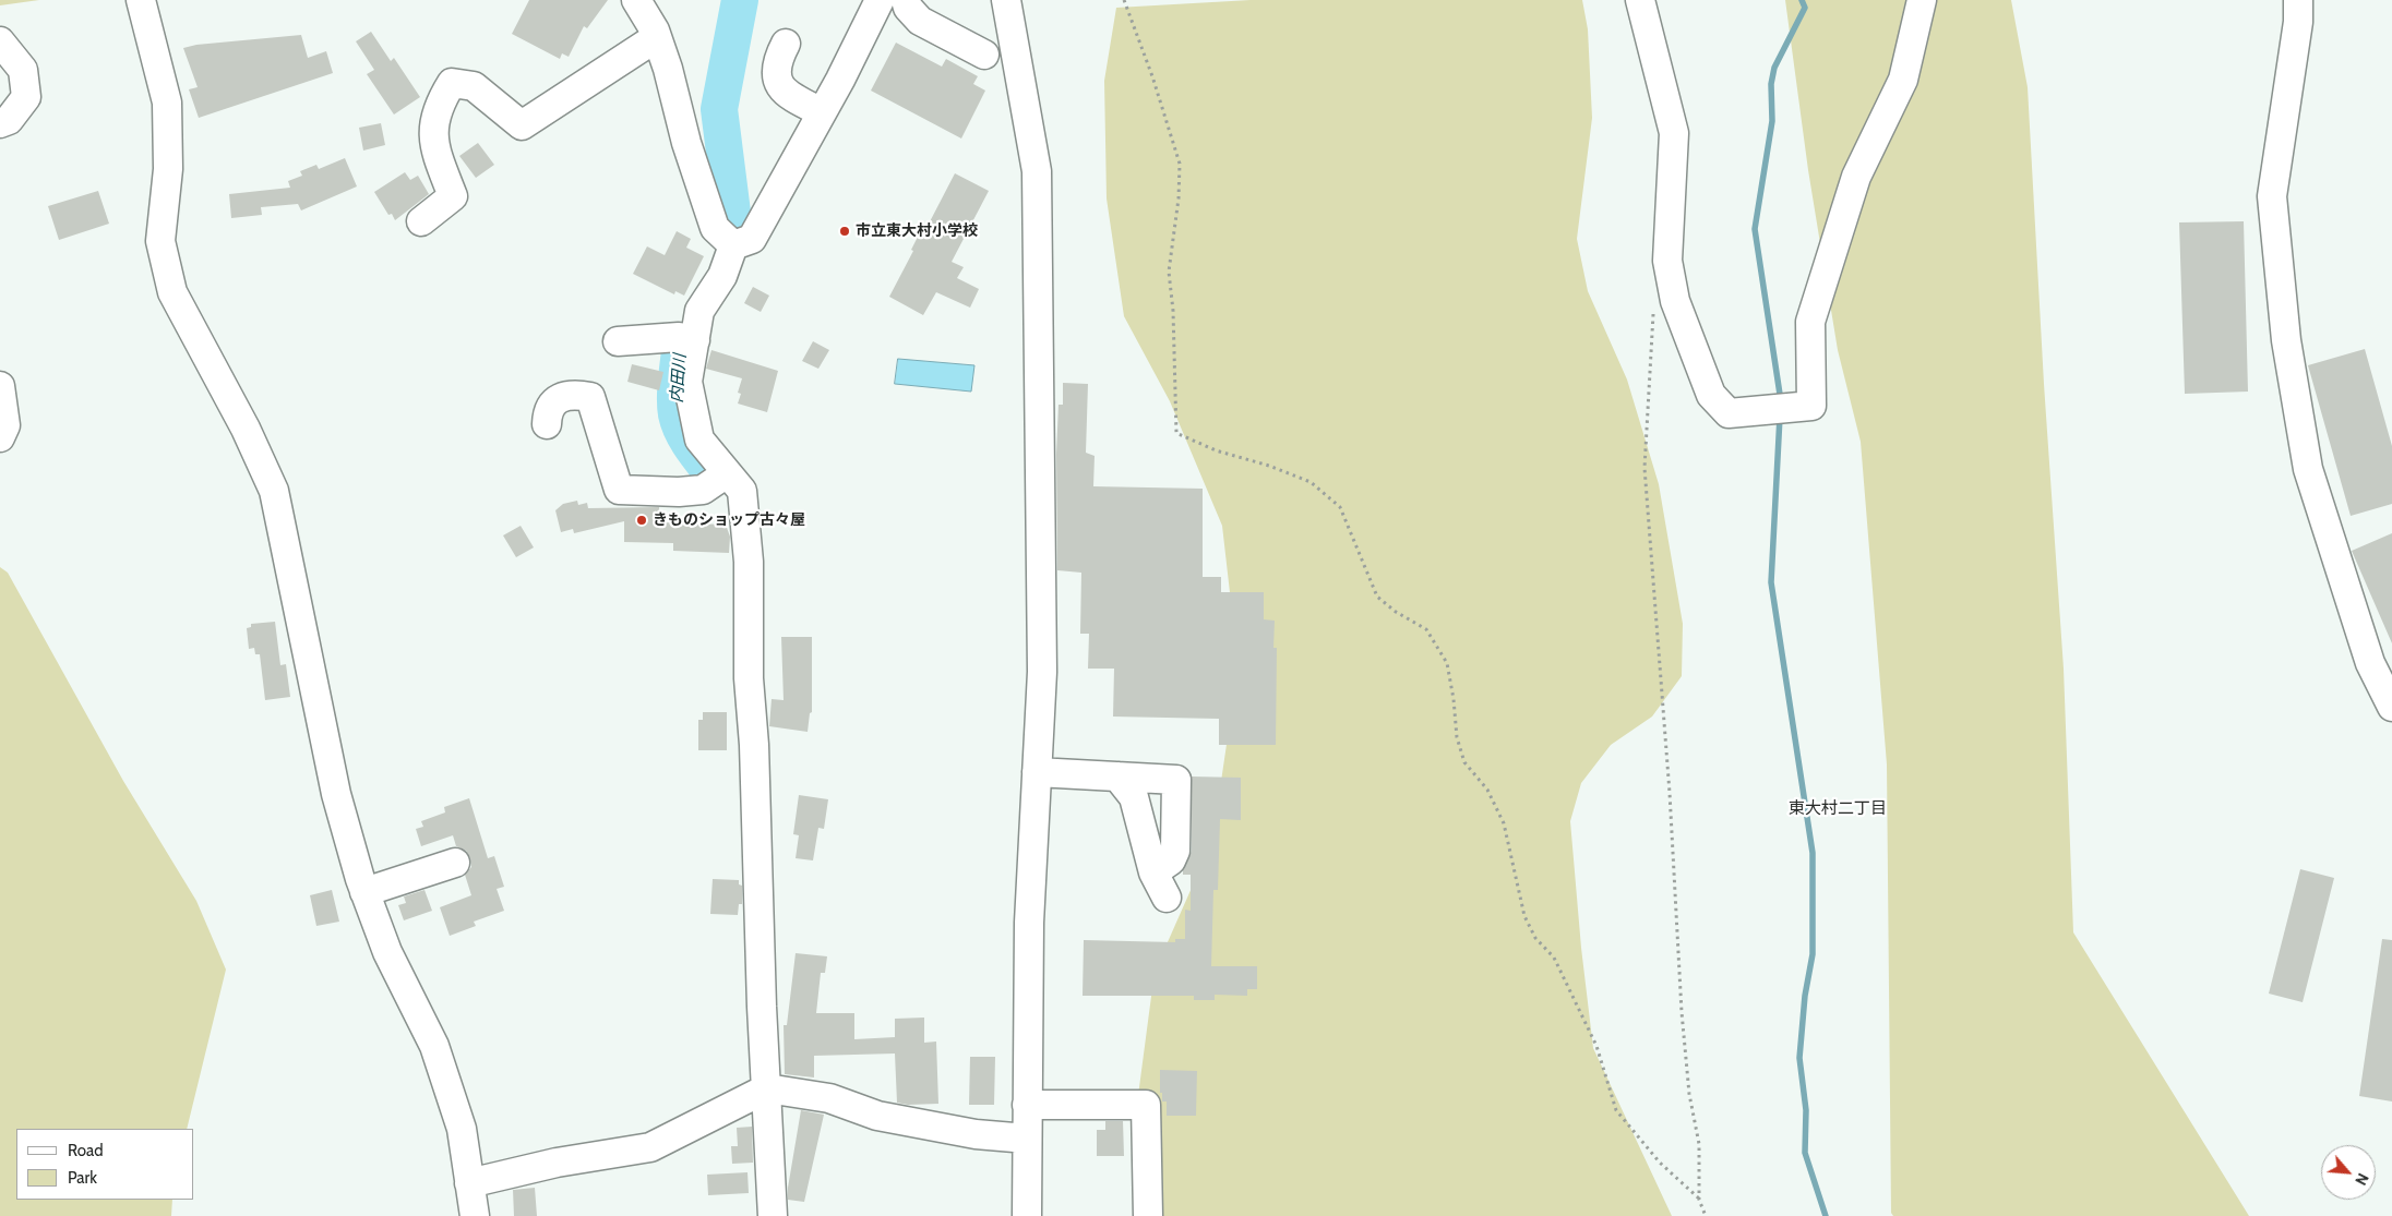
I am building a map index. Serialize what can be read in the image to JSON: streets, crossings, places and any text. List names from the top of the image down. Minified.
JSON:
{"districts":["東大村二丁目"],"water":["内田川"],"places":["市立東大村小学校","きものショップ古々屋"],"legend":["Road","Park"],"north":"bottom right"}
